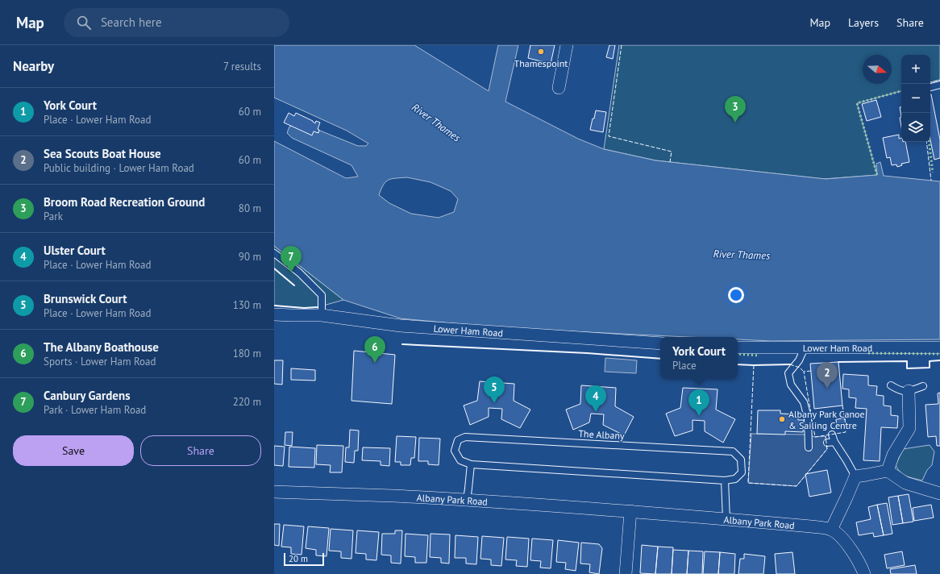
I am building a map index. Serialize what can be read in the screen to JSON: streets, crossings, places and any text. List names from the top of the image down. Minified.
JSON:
{"streets":{"street":["Lower Ham Road","Albany Park Road"],"lane":["The Albany"]},"water":["River Thames"],"places":["Thamespoint","Albany Park Canoe & Sailing Centre"],"scale_bar":"20 m","north":"right","page":{"header":"Map","search":"Search here","nav":["Map","Layers","Share"],"heading":["Nearby","7 results"],"map_buttons":["+","−"],"list":[{"mark":"1","name":"York Court","note":"Place · Lower Ham Road","value":"60 m"},{"mark":"2","name":"Sea Scouts Boat House","note":"Public building · Lower Ham Road","value":"60 m"},{"mark":"3","name":"Broom Road Recreation Ground","note":"Park","value":"80 m"},{"mark":"4","name":"Ulster Court","note":"Place · Lower Ham Road","value":"90 m"},{"mark":"5","name":"Brunswick Court","note":"Place · Lower Ham Road","value":"130 m"},{"mark":"6","name":"The Albany Boathouse","note":"Sports · Lower Ham Road","value":"180 m"},{"mark":"7","name":"Canbury Gardens","note":"Park · Lower Ham Road","value":"220 m"}],"pins":["3","7","6","2","5","4","1"],"popup":["York Court","Place"],"buttons":["Save","Share"],"scale":"20 m"}}
